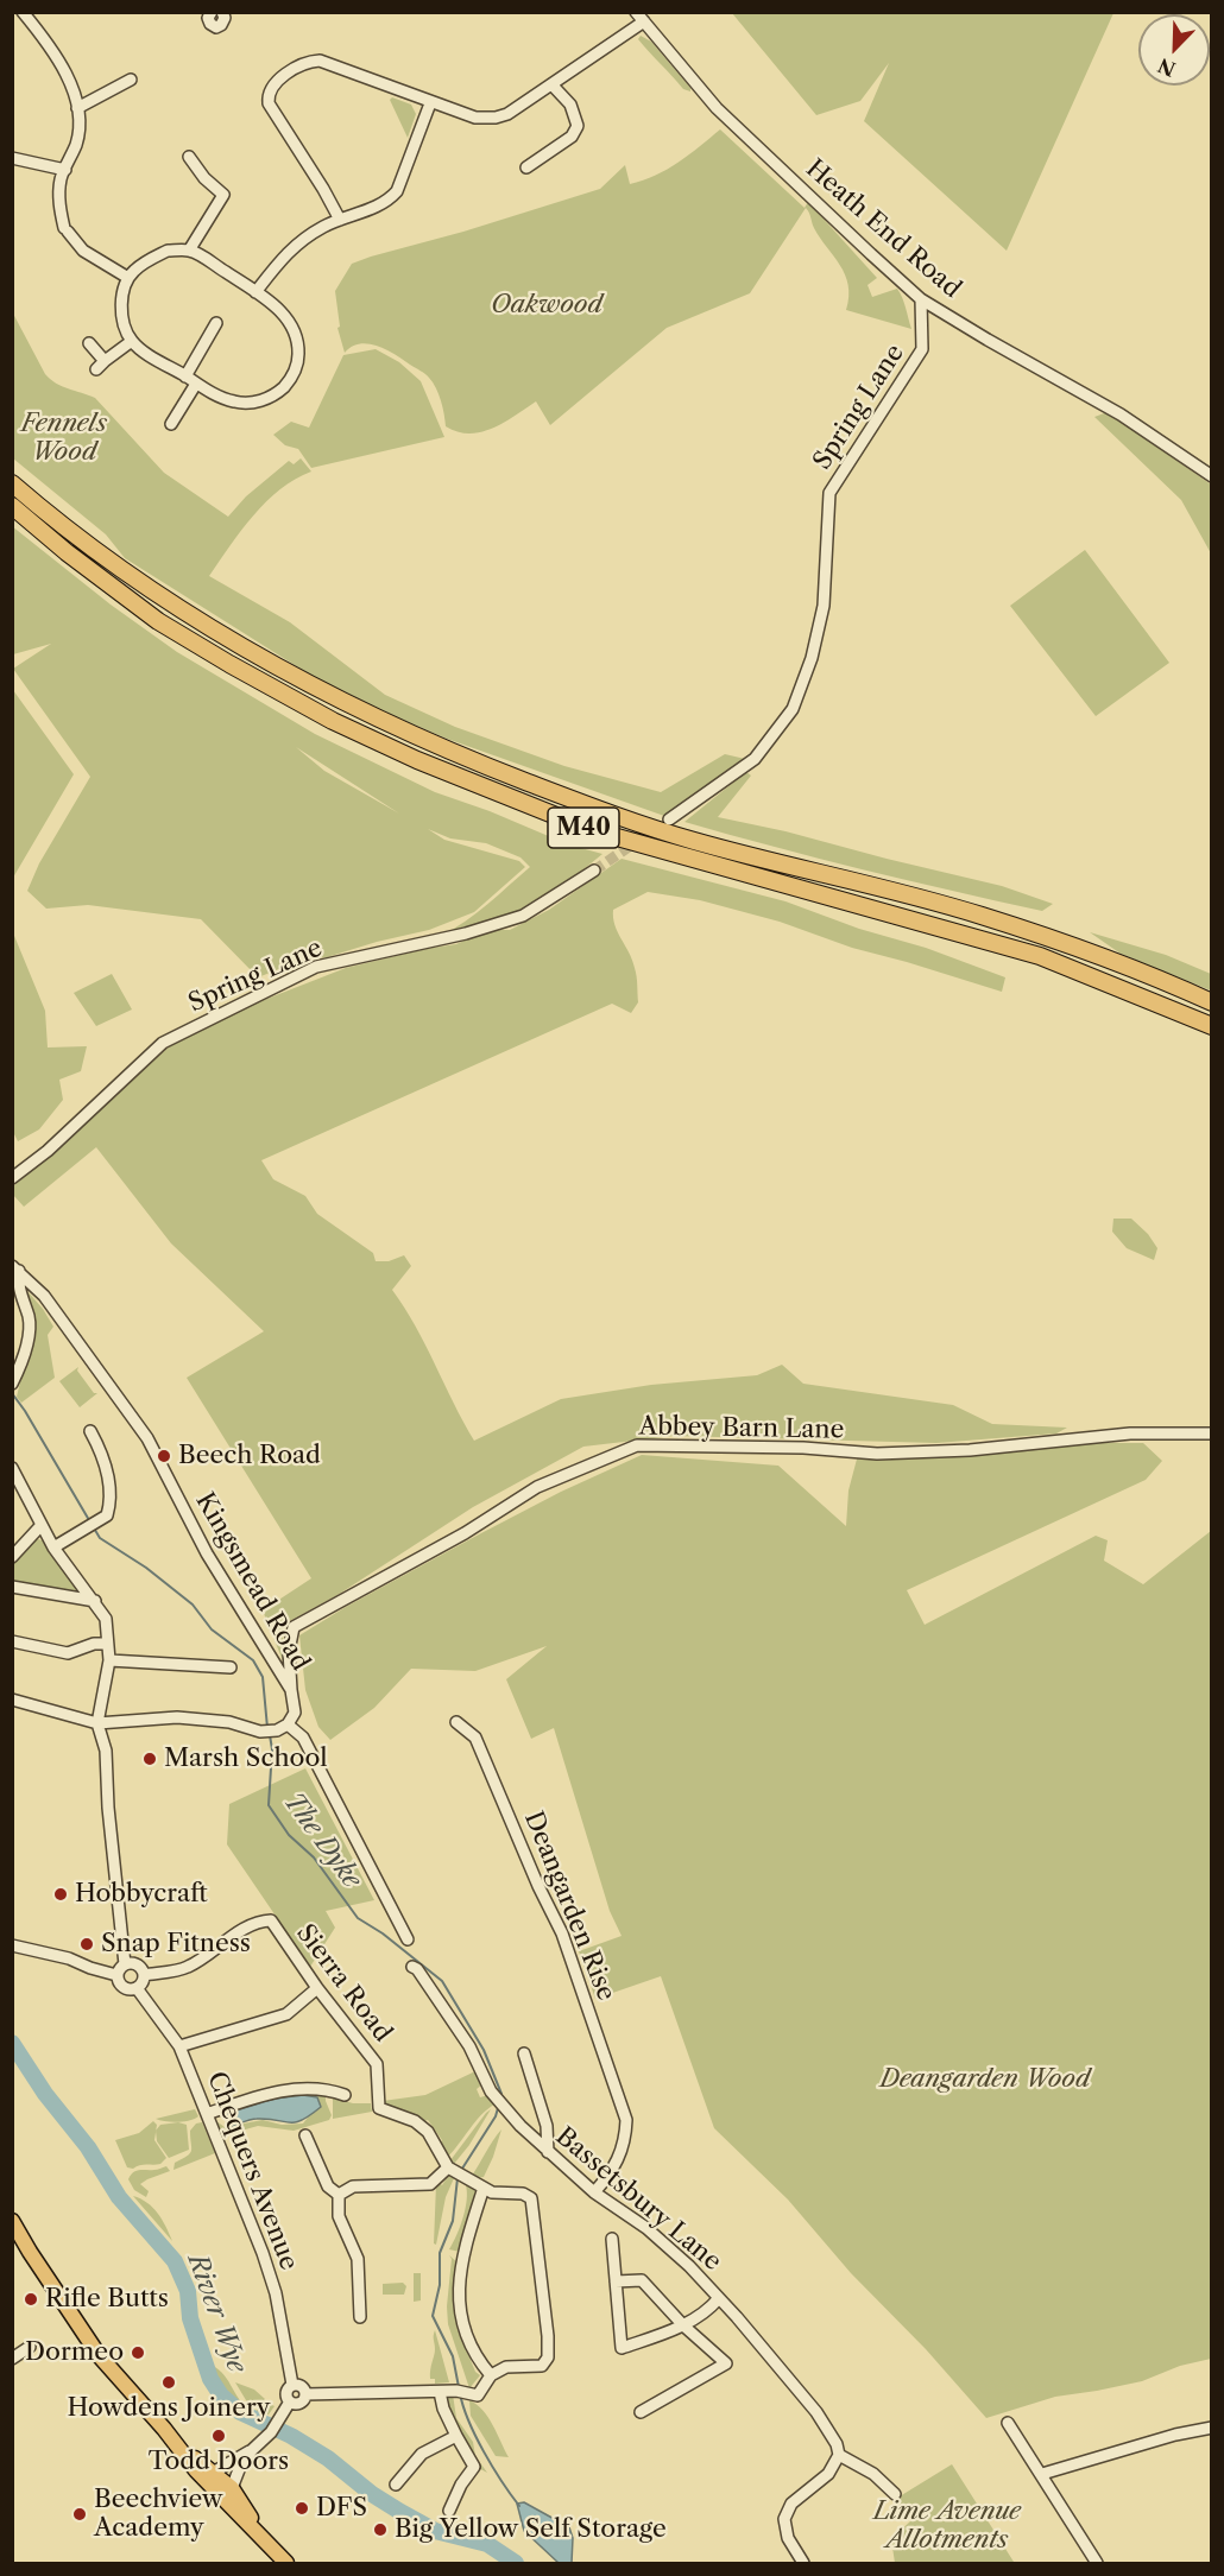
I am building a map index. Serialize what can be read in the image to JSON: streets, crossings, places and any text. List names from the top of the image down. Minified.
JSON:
{"streets":{"highway":["M40"],"street":["Heath End Road","Spring Lane","Abbey Barn Lane","Kingsmead Road","Deangarden Rise","Sierra Road","Chequers Avenue","Bassetsbury Lane"]},"crossings":[["Heath End Road","Spring Lane"],["Abbey Barn Lane","Kingsmead Road"],["Deangarden Rise","Bassetsbury Lane"],["Sierra Road","Chequers Avenue"]],"water":["The Dyke","River Wye"],"parks":["Oakwood","Fennels Wood","Deangarden Wood","Lime Avenue Allotments"],"places":["Beech Road","Marsh School","Hobbycraft","Snap Fitness","Rifle Butts","Dormeo","Howdens Joinery","Todd Doors","DFS","Beechview Academy","Big Yellow Self Storage"],"north":"bottom left"}
